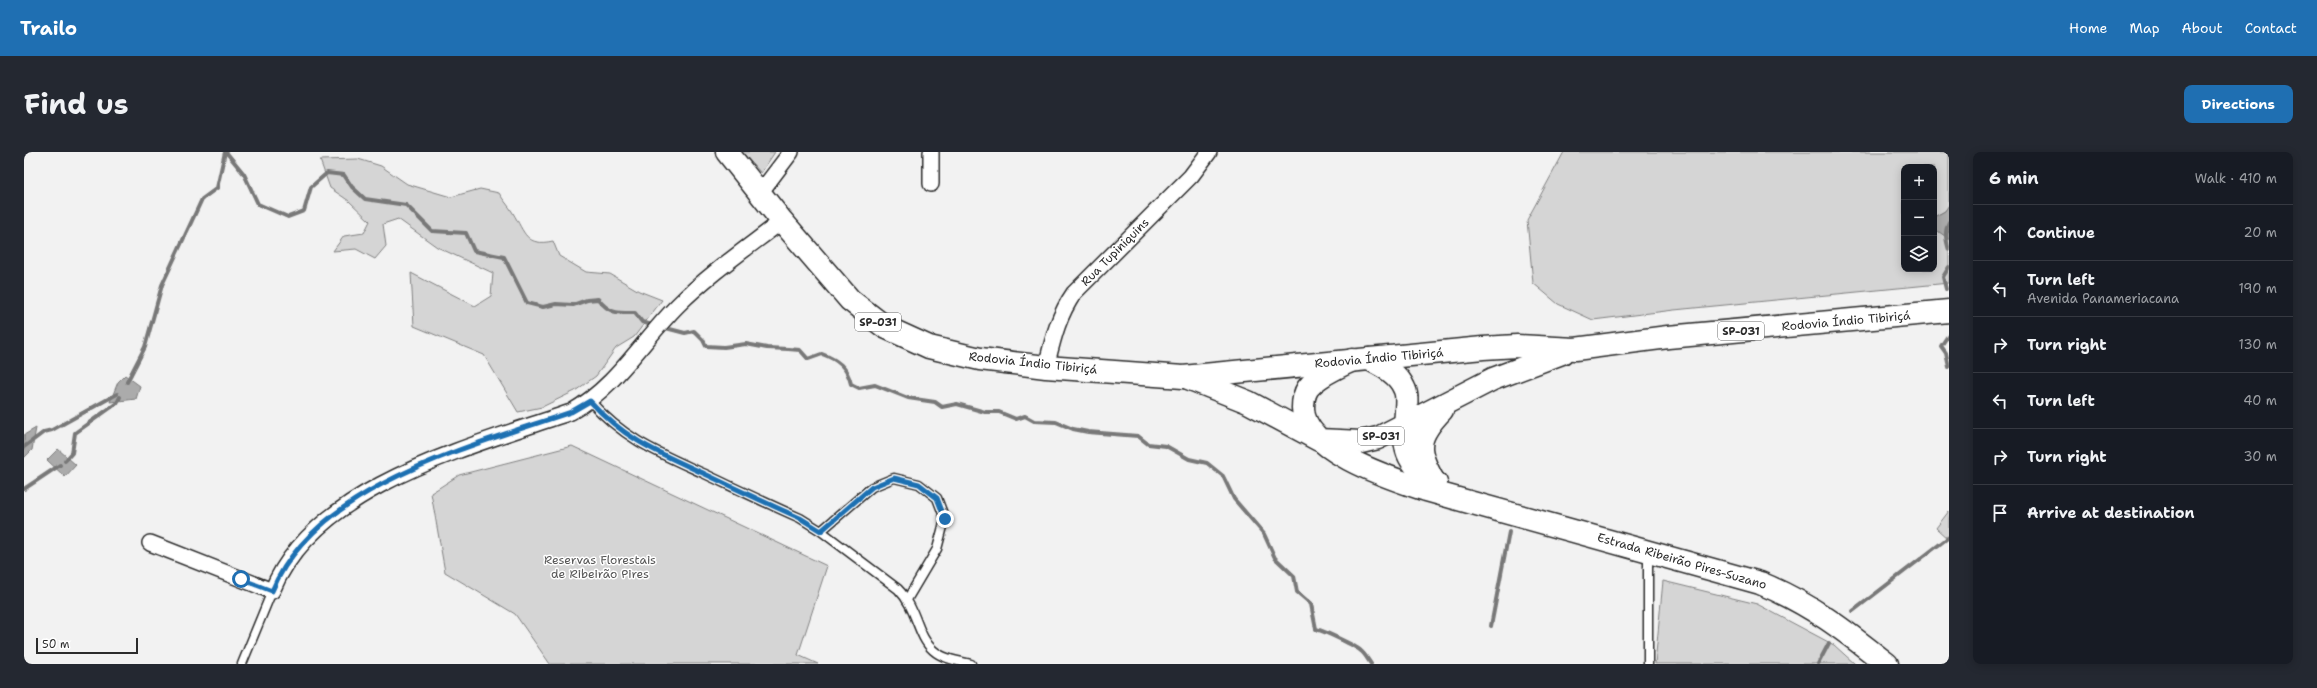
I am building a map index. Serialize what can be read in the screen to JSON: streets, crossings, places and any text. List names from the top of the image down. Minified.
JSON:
{"streets":{"main road":["Rodovia Índio Tibiriçá","SP-031","Estrada Ribeirão Pires-Suzano"],"street":["Rua Tupiniquins"]},"crossings":[["Rua Tupiniquins","Rodovia Índio Tibiriçá"],["Rodovia Índio Tibiriçá","Estrada Ribeirão Pires-Suzano"]],"parks":["Reservas Florestais de Ribeirão Pires"],"scale_bar":"50 m","page":{"header":"Trailo","nav":["Home","Map","About","Contact"],"title":"Find us","buttons":"Directions","heading":["6 min","Walk · 410 m"],"map_buttons":["+","−"],"list":[["Continue","20 m"],["Turn left","Avenida Panameriacana","190 m"],["Turn right","130 m"],["Turn left","40 m"],["Turn right","30 m"],"Arrive at destination"],"scale":"50 m"}}
